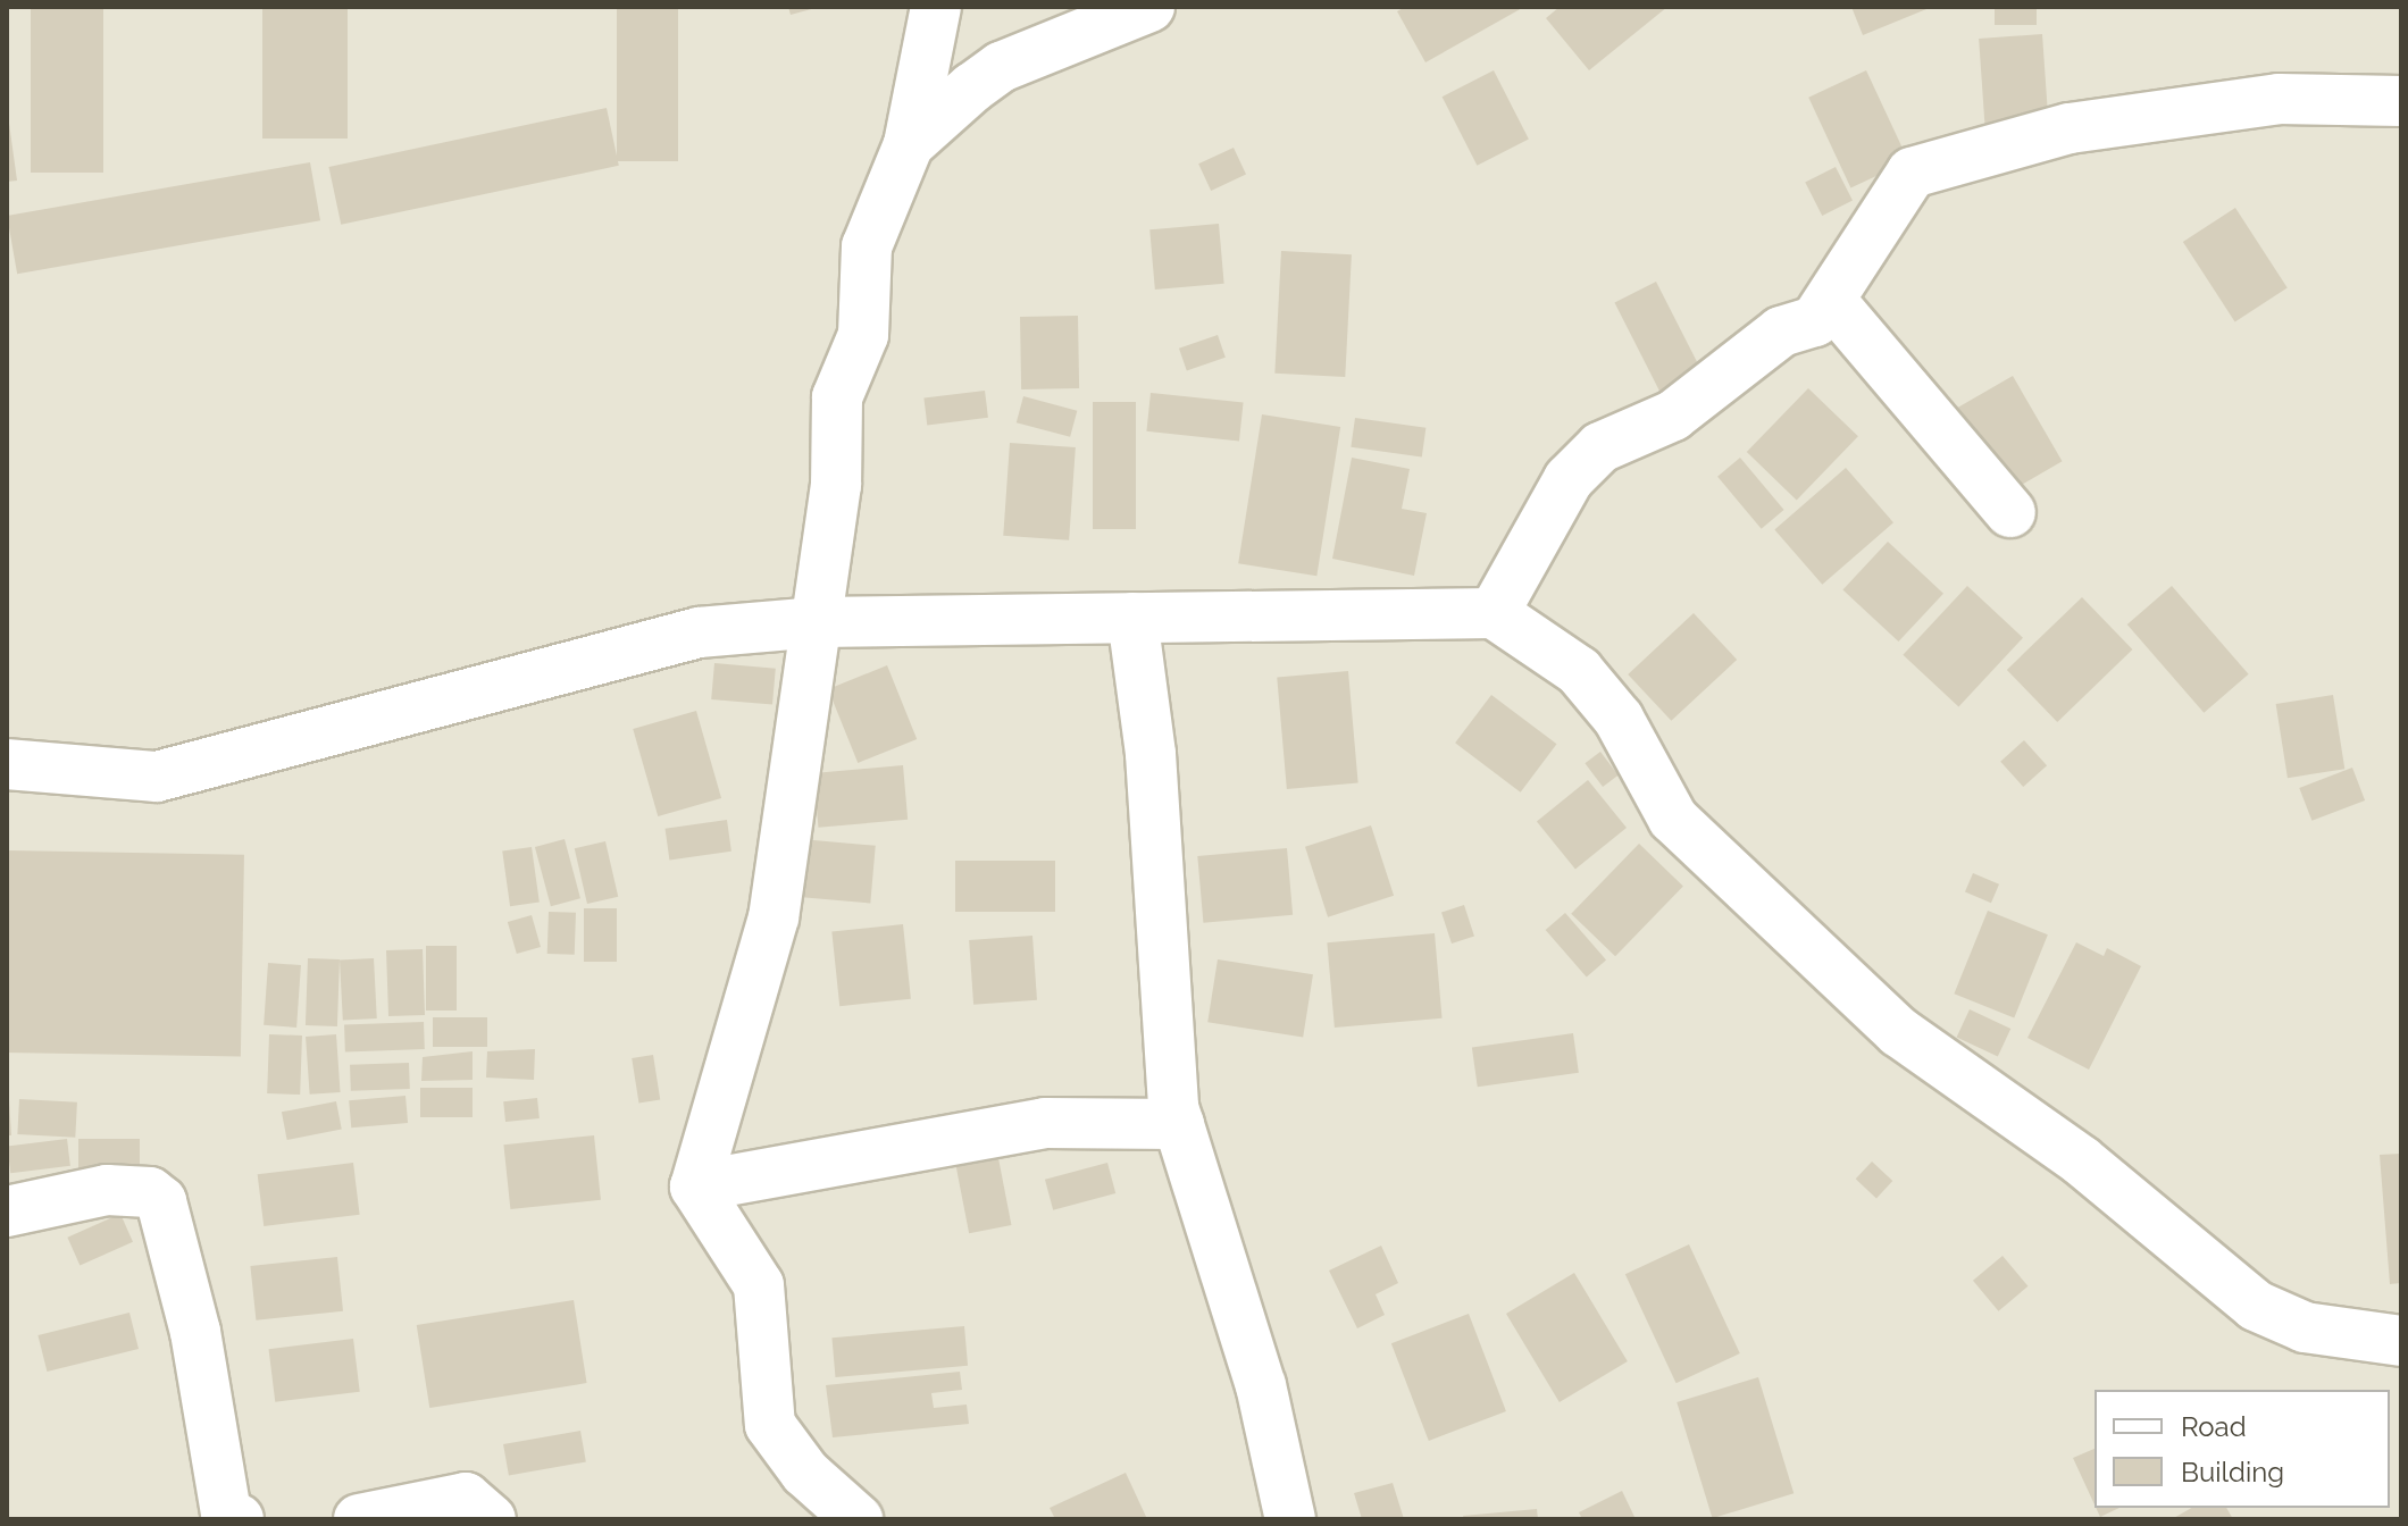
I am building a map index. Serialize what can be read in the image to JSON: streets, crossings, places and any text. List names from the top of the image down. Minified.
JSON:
{"legend":["Road","Building"]}
